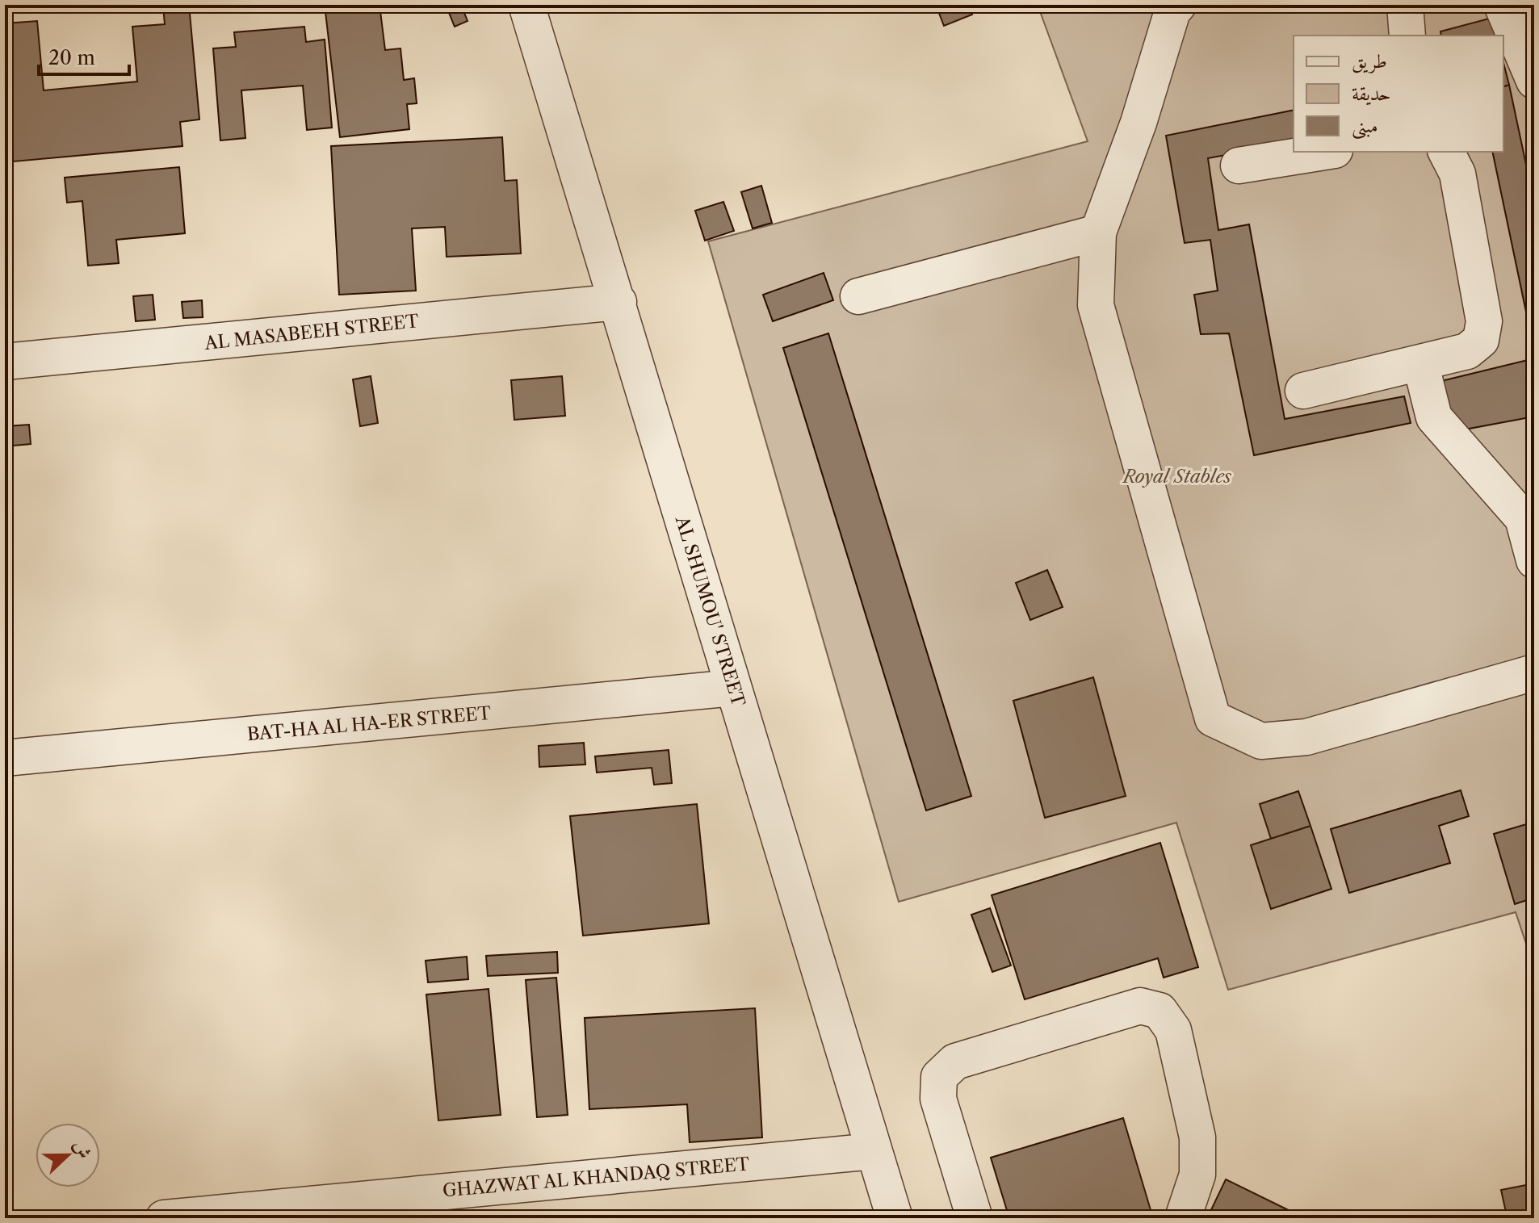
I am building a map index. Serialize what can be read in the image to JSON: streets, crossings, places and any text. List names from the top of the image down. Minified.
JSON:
{"streets":{"street":["AL MASABEEH STREET","AL SHUMOU' STREET","BAT-HA AL HA-ER STREET","GHAZWAT AL KHANDAQ STREET"]},"crossings":[["AL MASABEEH STREET","AL SHUMOU' STREET"],["AL SHUMOU' STREET","BAT-HA AL HA-ER STREET"],["AL SHUMOU' STREET","GHAZWAT AL KHANDAQ STREET"]],"parks":["Royal Stables"],"legend":["طريق","حديقة","مبنى"],"scale_bar":"20 m","north":"right"}
